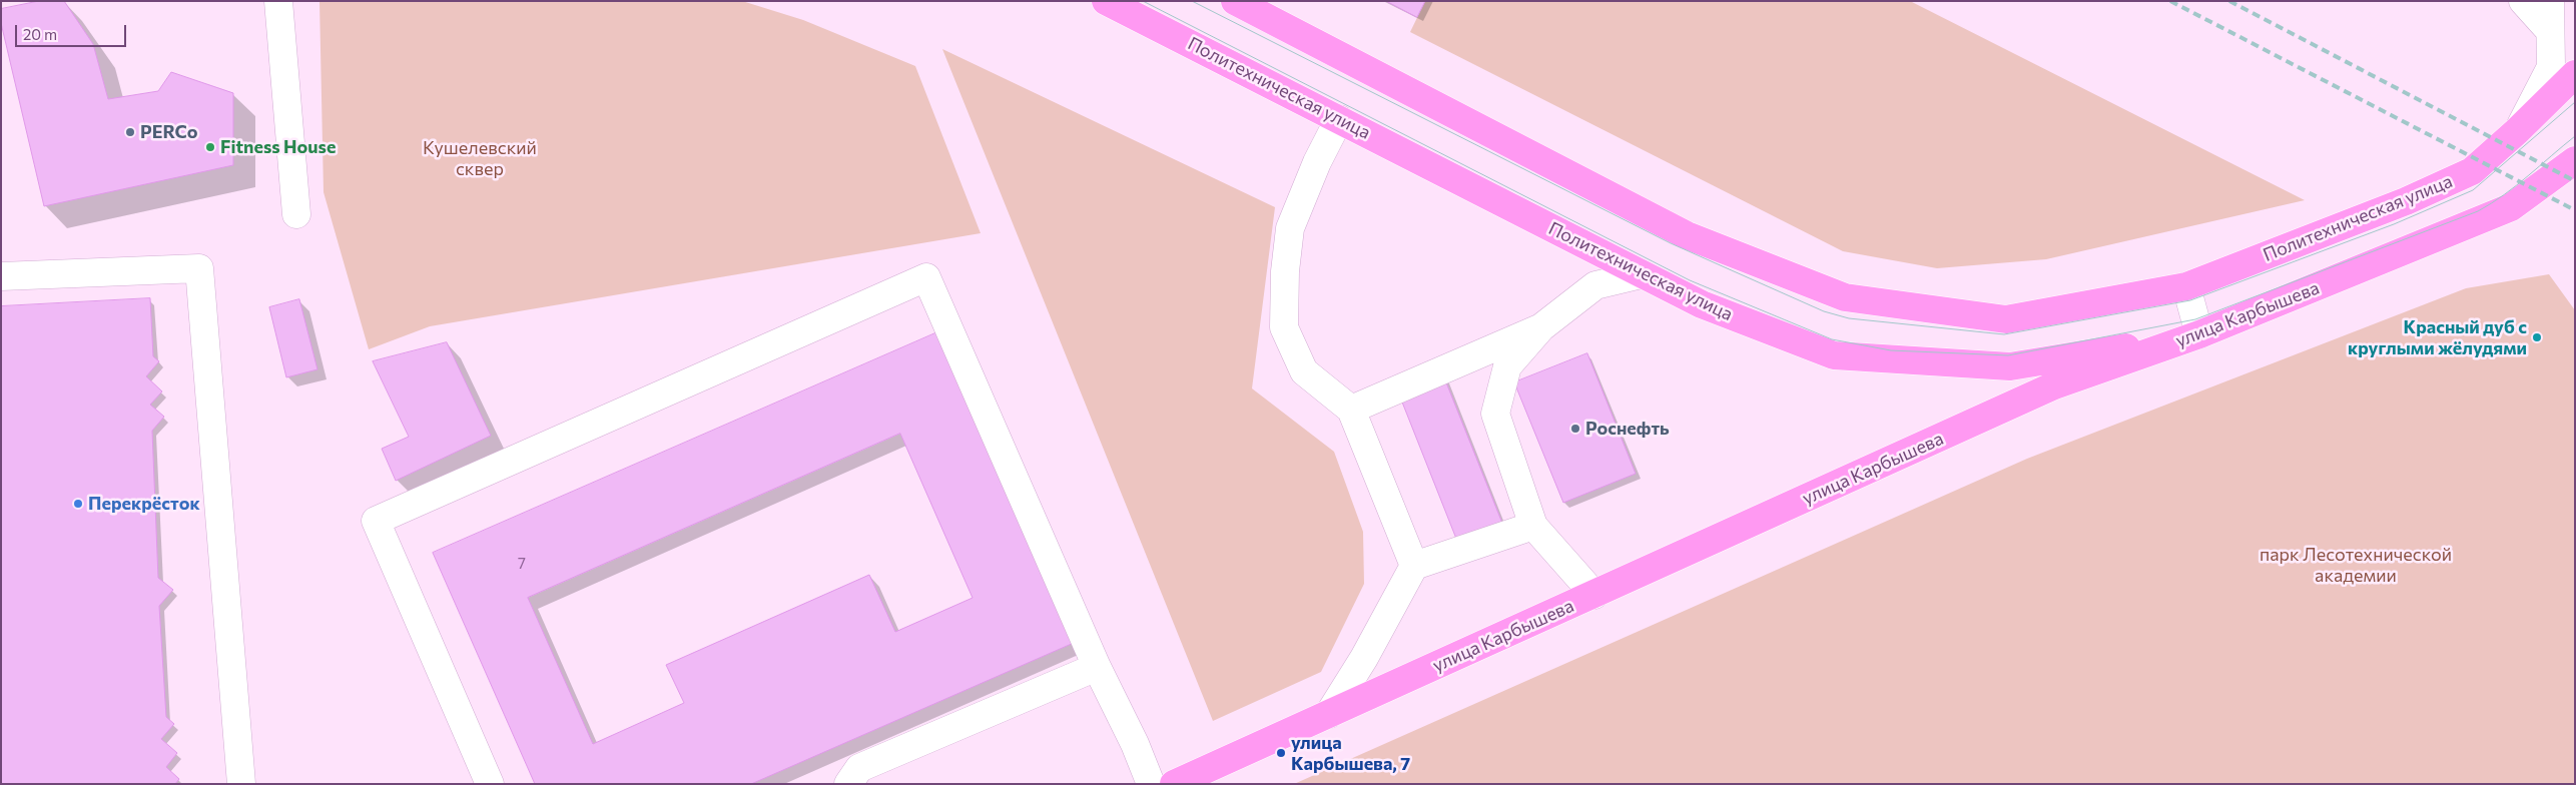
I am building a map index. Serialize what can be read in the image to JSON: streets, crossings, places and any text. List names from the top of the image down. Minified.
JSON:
{"streets":{"main road":["Политехническая улица","улица Карбышева"]},"crossings":[["Политехническая улица","улица Карбышева"]],"parks":["Кушелевский сквер","парк Лесотехнической академии"],"places":["PERCo","Fitness House","Красный дуб с круглыми жёлудями","Роснефть","Перекрёсток","улица Карбышева, 7"],"house_numbers":["7"],"scale_bar":"20 m"}
